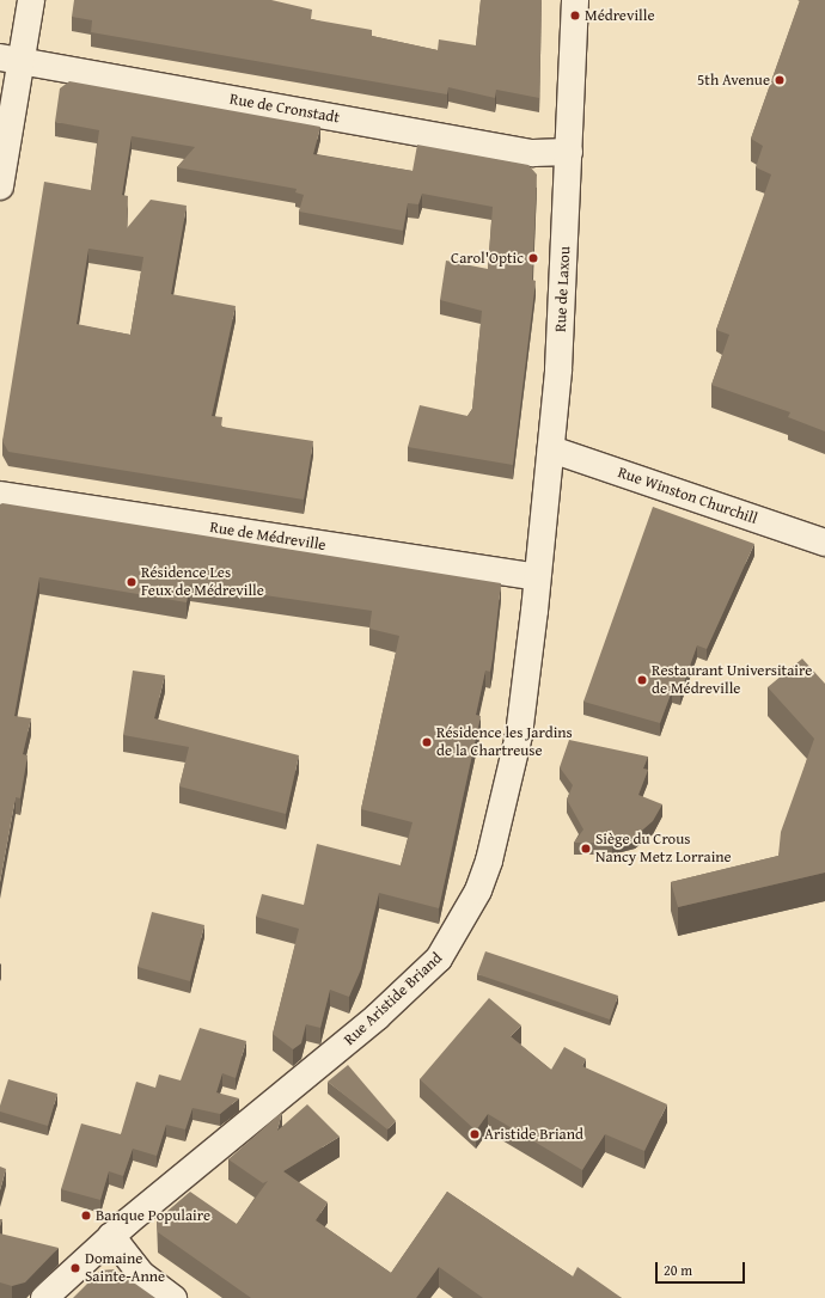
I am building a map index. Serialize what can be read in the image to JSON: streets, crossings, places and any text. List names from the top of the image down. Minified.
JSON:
{"streets":{"main road":["Rue de Cronstadt","Rue de Laxou","Rue Winston Churchill","Rue de Médreville","Rue Aristide Briand"]},"crossings":[["Rue de Cronstadt","Rue de Laxou"],["Rue de Laxou","Rue Winston Churchill"],["Rue de Laxou","Rue de Médreville"],["Rue de Laxou","Rue Aristide Briand"],["Rue de Médreville","Rue Aristide Briand"]],"places":["Médreville","5th Avenue","Carol'Optic","Résidence Les Feux de Médreville","Restaurant Universitaire de Médreville","Résidence les Jardins de la Chartreuse","Siège du Crous Nancy Metz Lorraine","Aristide Briand","Banque Populaire","Domaine Sainte-Anne"],"scale_bar":"20 m"}
